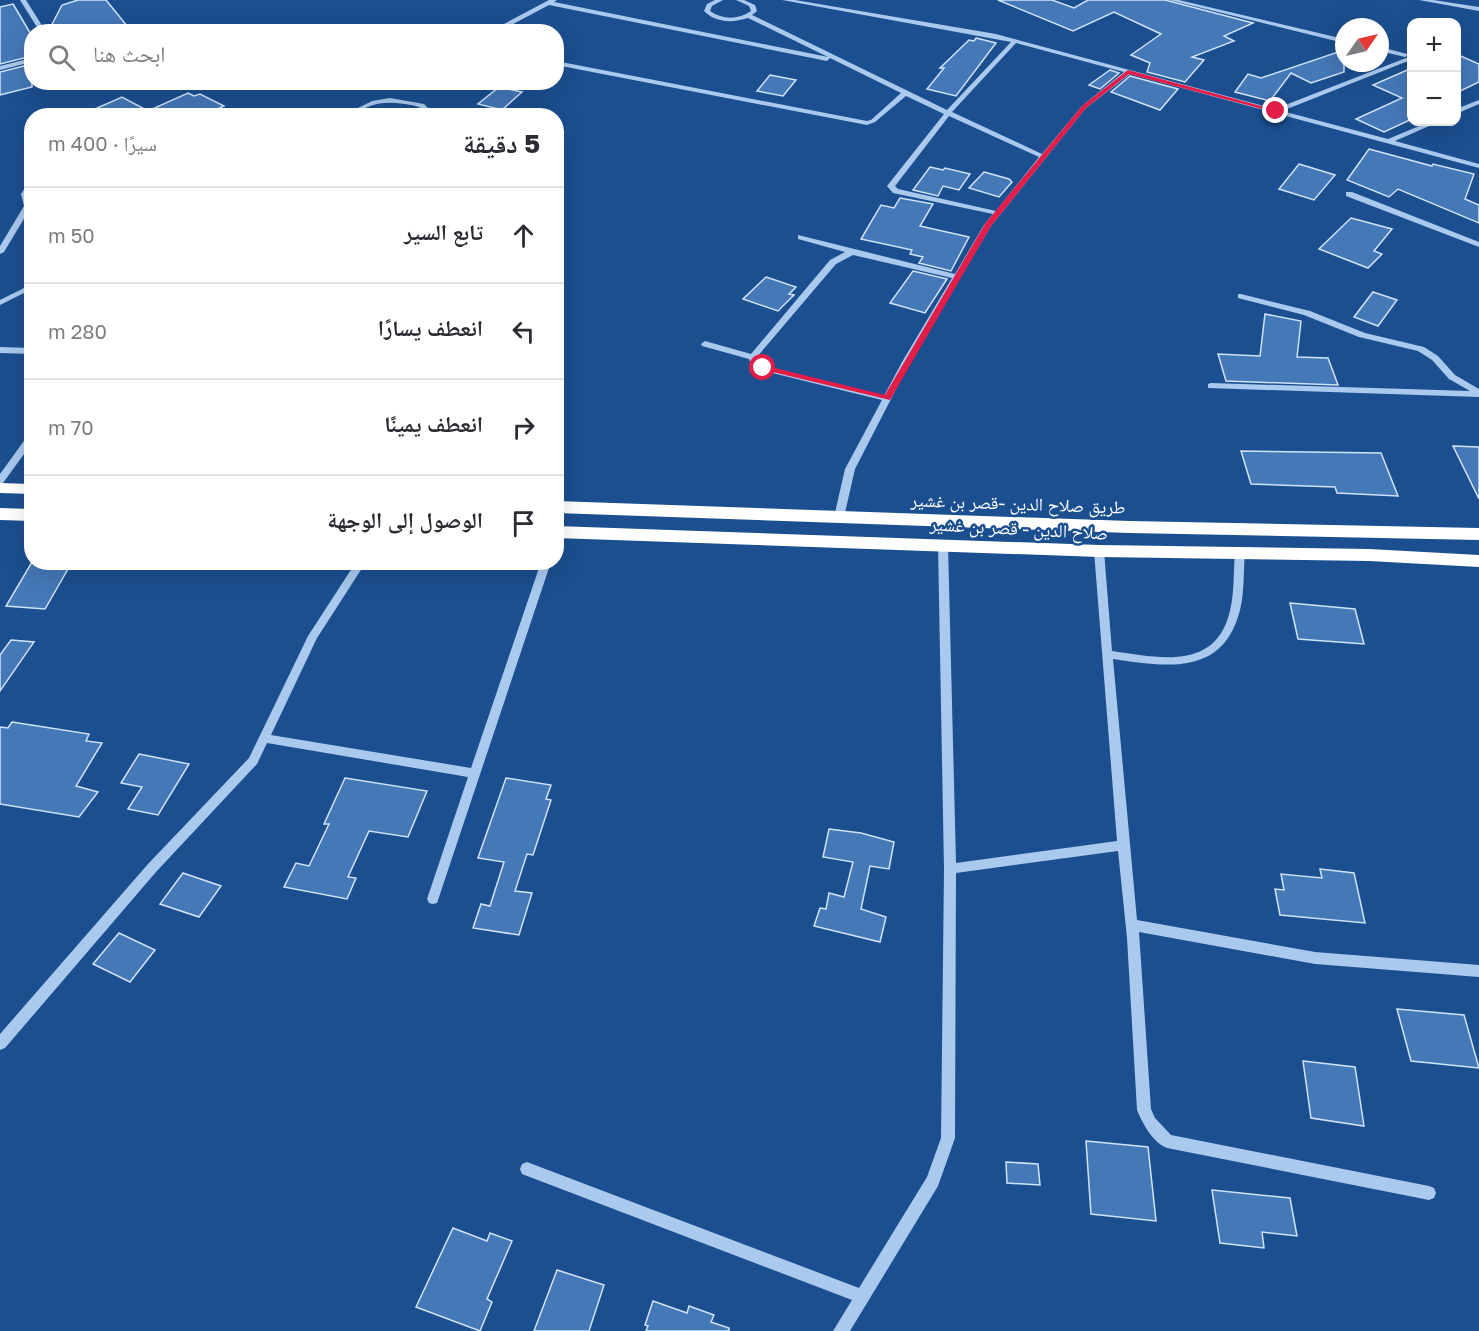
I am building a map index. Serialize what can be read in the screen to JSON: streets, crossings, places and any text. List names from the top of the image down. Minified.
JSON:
{"streets":{"highway":["طريق صلاح الدين -قصر بن غشير","صلاح الدين - قصر بن غشير"]},"north":"top right","page":{"map_buttons":["+","−"],"search":"ابحث هنا","heading":["5 دقيقة","سيرًا · 400 m"],"list":[["تابع السير","50 m"],["انعطف يسارًا","280 m"],["انعطف يمينًا","70 m"],"الوصول إلى الوجهة"]}}
